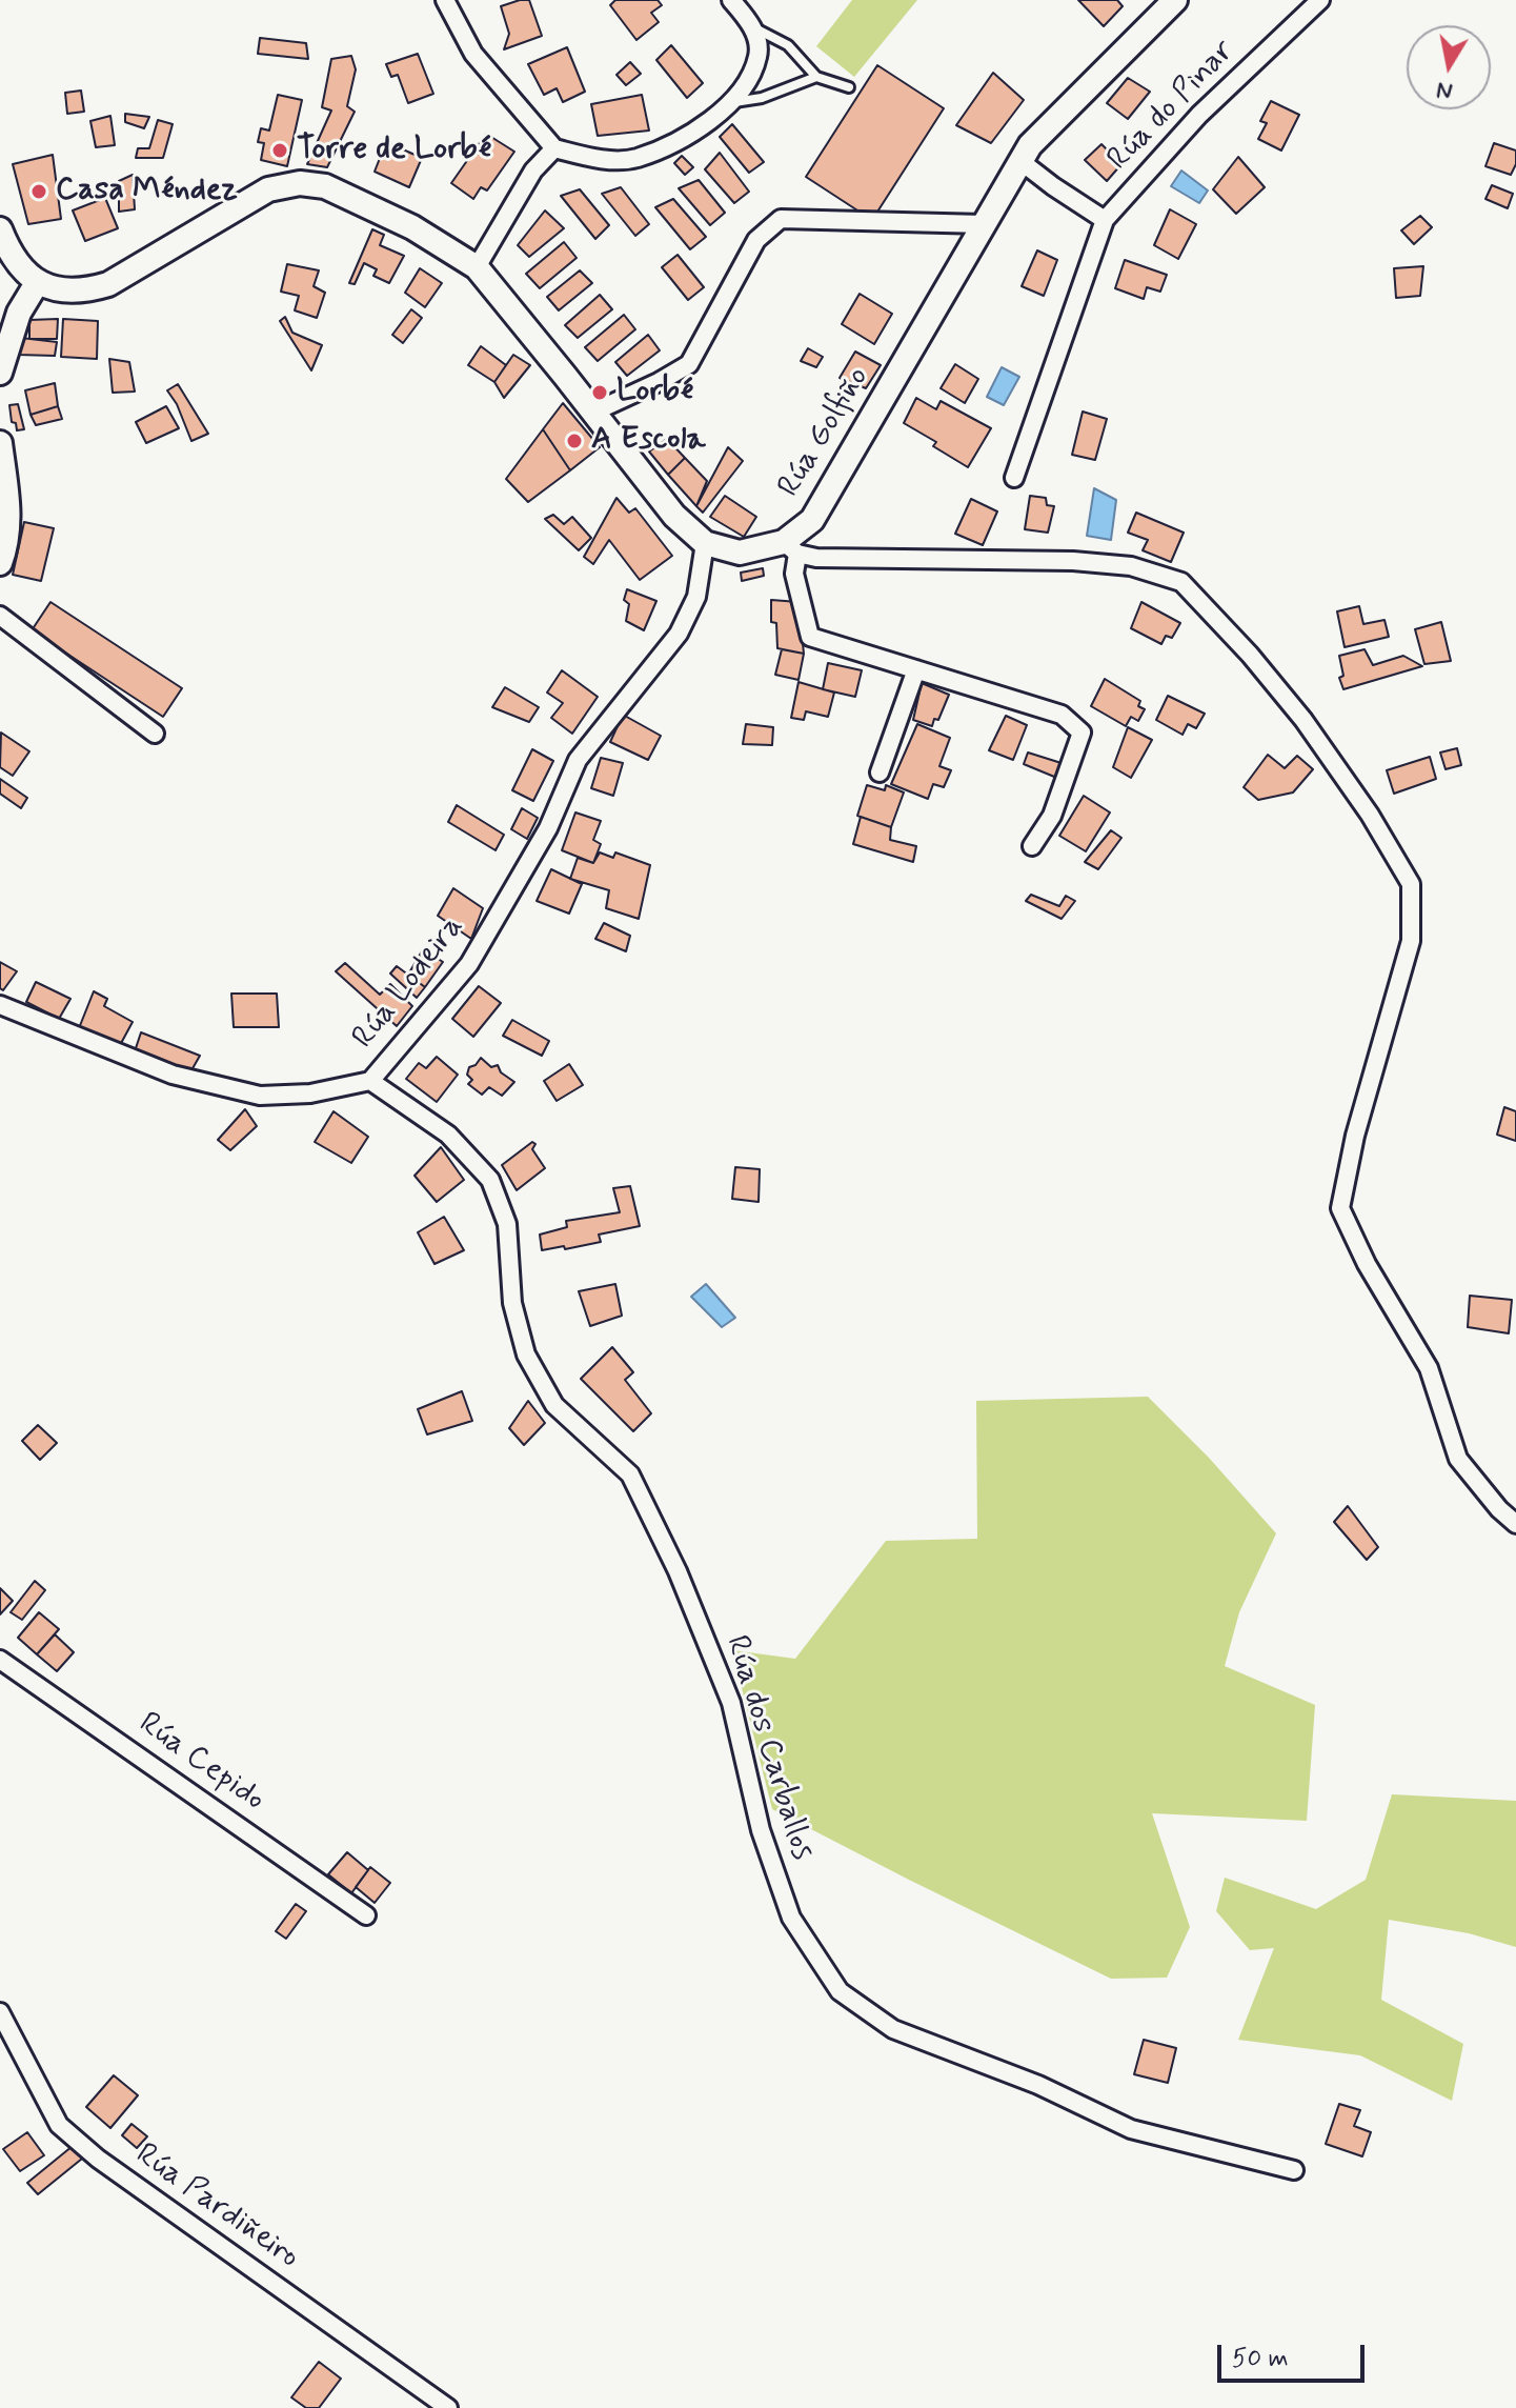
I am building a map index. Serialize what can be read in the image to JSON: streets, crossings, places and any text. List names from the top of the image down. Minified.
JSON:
{"streets":{"main road":["Rúa Golfiño"],"street":["Rúa do Pinar","Rúa Lodeira","Rúa dos Carballos","Rúa Cepido","Rúa Pardiñeiro"]},"crossings":[["Rúa do Pinar","Rúa Golfiño"],["Rúa Golfiño","Rúa Lodeira"],["Rúa Lodeira","Rúa dos Carballos"]],"places":["Torre de Lorbé","Casa Méndez","Lorbé","A Escola"],"scale_bar":"50 m","north":"bottom"}
